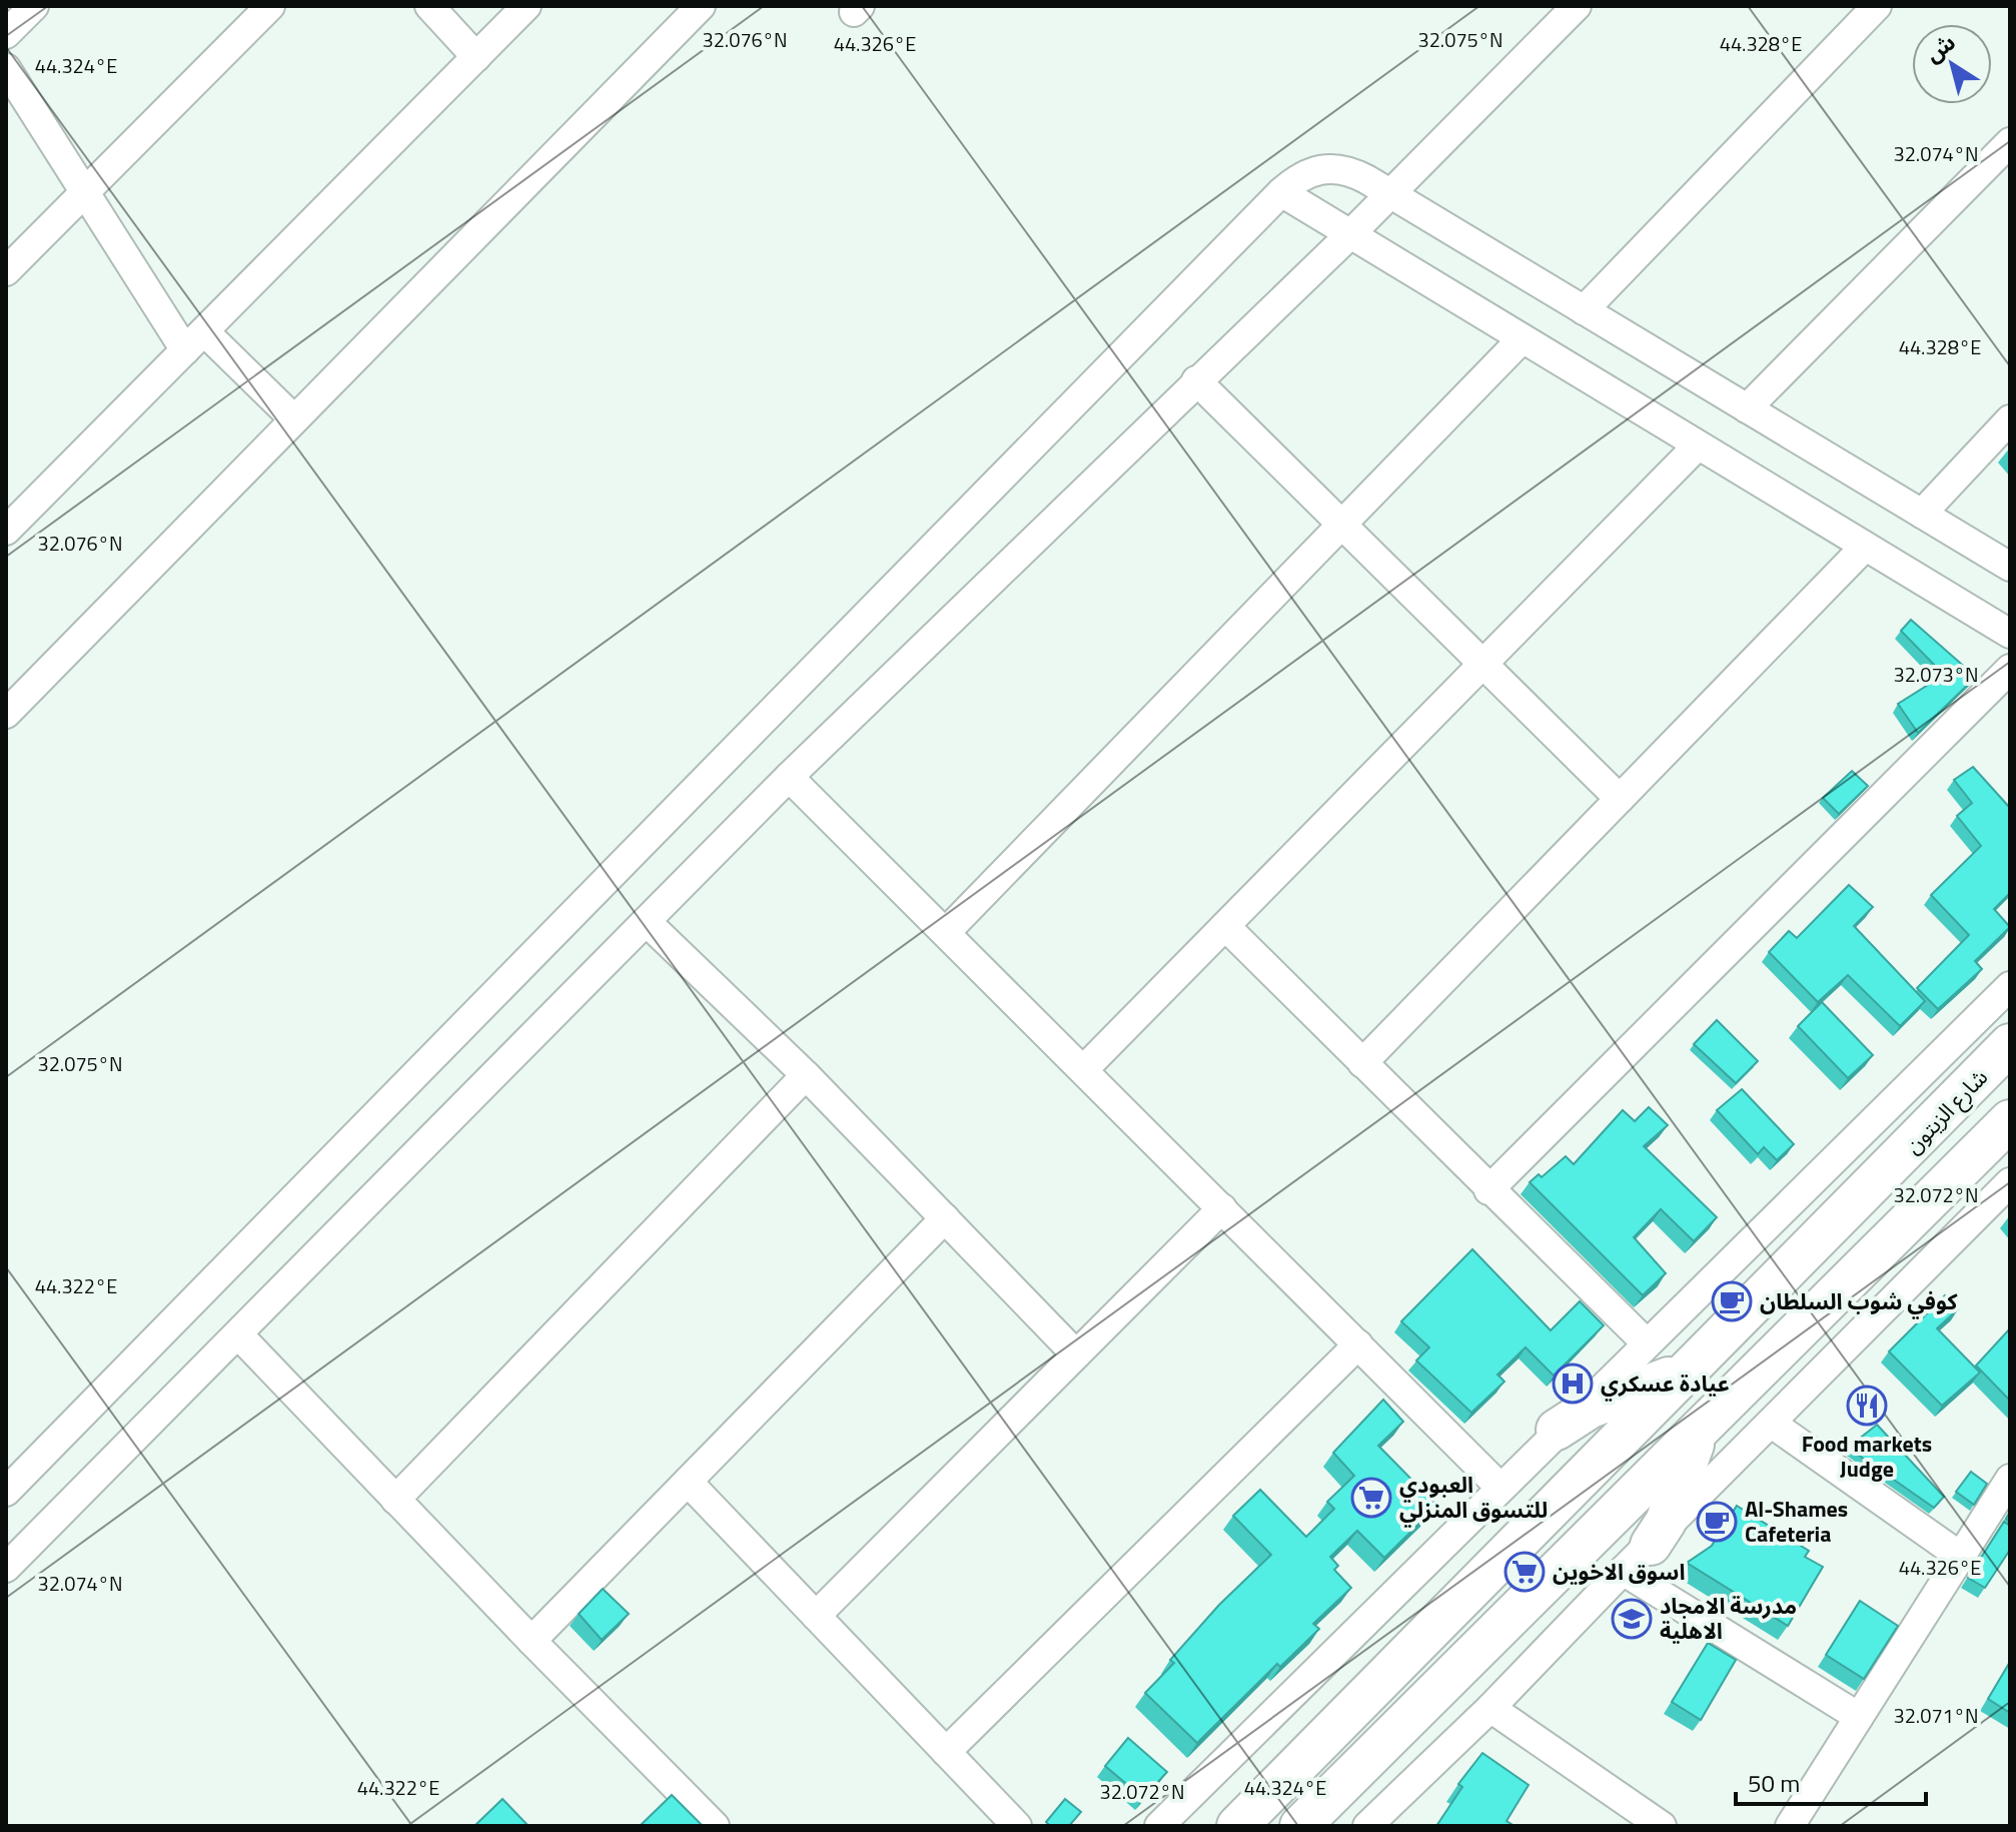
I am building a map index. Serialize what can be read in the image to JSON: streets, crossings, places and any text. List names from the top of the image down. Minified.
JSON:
{"streets":{"main road":["شارع الزيتون"]},"places":{"cafe":["كوفي شوب السلطان","Al-Shames Cafeteria"],"hospital":["عيادة عسكري"],"restaurant":["Food markets Judge"],"supermarket":["العبودي للتسوق المنزلي","اسوق الاخوين"],"school or university":["مدرسة الامجاد الاهلية"]},"scale_bar":"50 m","north":"top left","coordinates":["32.076°N","32.075°N","44.326°E","44.328°E","44.324°E","32.074°N","32.073°N","32.072°N","44.322°E","32.071°N"]}
